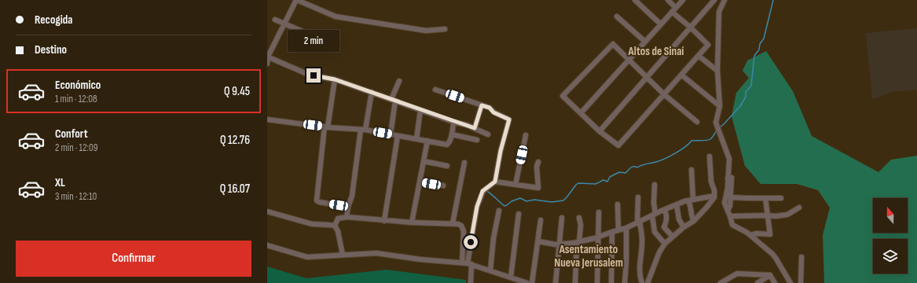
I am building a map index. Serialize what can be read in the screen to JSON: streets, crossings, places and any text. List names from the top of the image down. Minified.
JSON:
{"districts":["Altos de Sinaí","Asentamiento Nueva Jerusalem"],"north":"top","page":{"banner":["Recogida","Destino"],"bubble":"2 min","list":[{"name":"Económico","note":"1 min · 12:08","value":"Q 9.45"},{"name":"Confort","note":"2 min · 12:09","value":"Q 12.76"},{"name":"XL","note":"3 min · 12:10","value":"Q 16.07"}],"buttons":"Confirmar"}}
